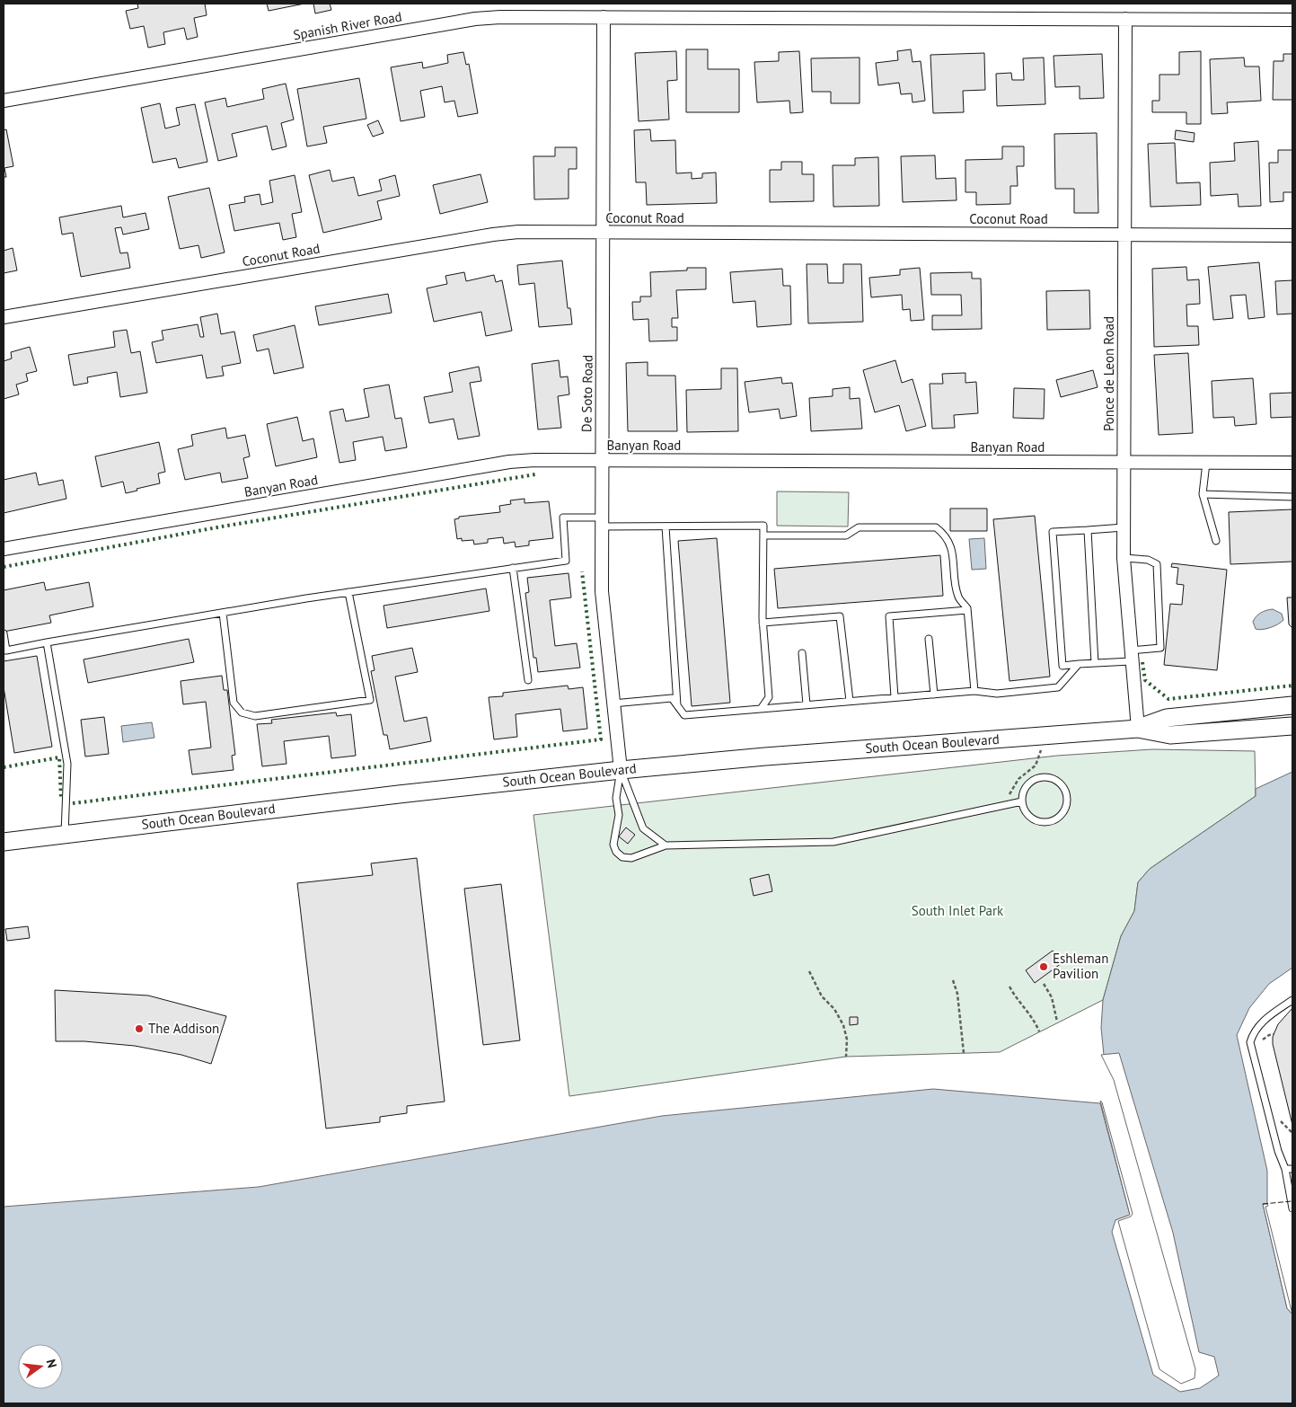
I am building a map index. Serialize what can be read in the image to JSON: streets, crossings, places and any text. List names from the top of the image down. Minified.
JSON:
{"streets":{"main road":["South Ocean Boulevard"],"street":["Spanish River Road","Coconut Road","Ponce de Leon Road","De Soto Road","Banyan Road"]},"crossings":[["Spanish River Road","Ponce de Leon Road"],["Spanish River Road","De Soto Road"],["Coconut Road","Ponce de Leon Road"],["Coconut Road","De Soto Road"],["Ponce de Leon Road","Banyan Road"],["Ponce de Leon Road","South Ocean Boulevard"],["De Soto Road","Banyan Road"],["De Soto Road","South Ocean Boulevard"]],"parks":["South Inlet Park"],"places":["Eshleman Pavilion","The Addison"],"north":"right"}
